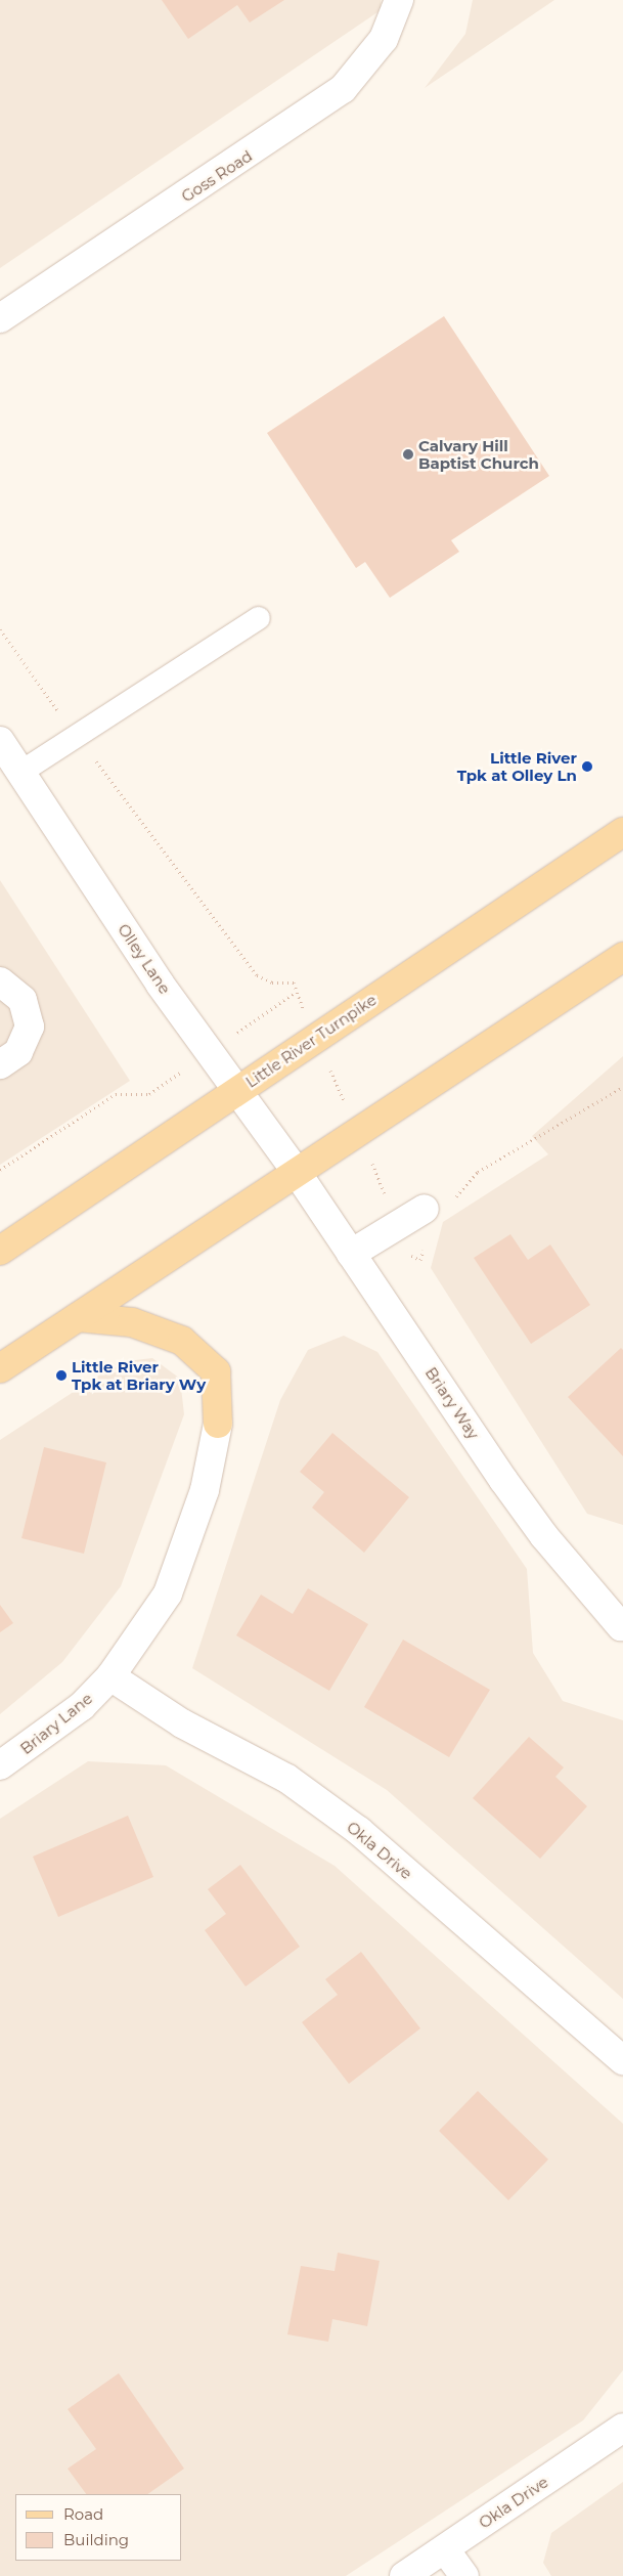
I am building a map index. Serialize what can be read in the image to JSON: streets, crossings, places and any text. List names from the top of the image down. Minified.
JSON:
{"streets":{"main road":["Little River Turnpike"],"street":["Goss Road","Olley Lane","Briary Way","Briary Lane","Okla Drive"]},"crossings":[["Olley Lane","Little River Turnpike"],["Olley Lane","Briary Way"],["Briary Lane","Okla Drive"]],"places":["Calvary Hill Baptist Church","Little River Tpk at Olley Ln","Little River Tpk at Briary Wy"],"legend":["Road","Building"]}
